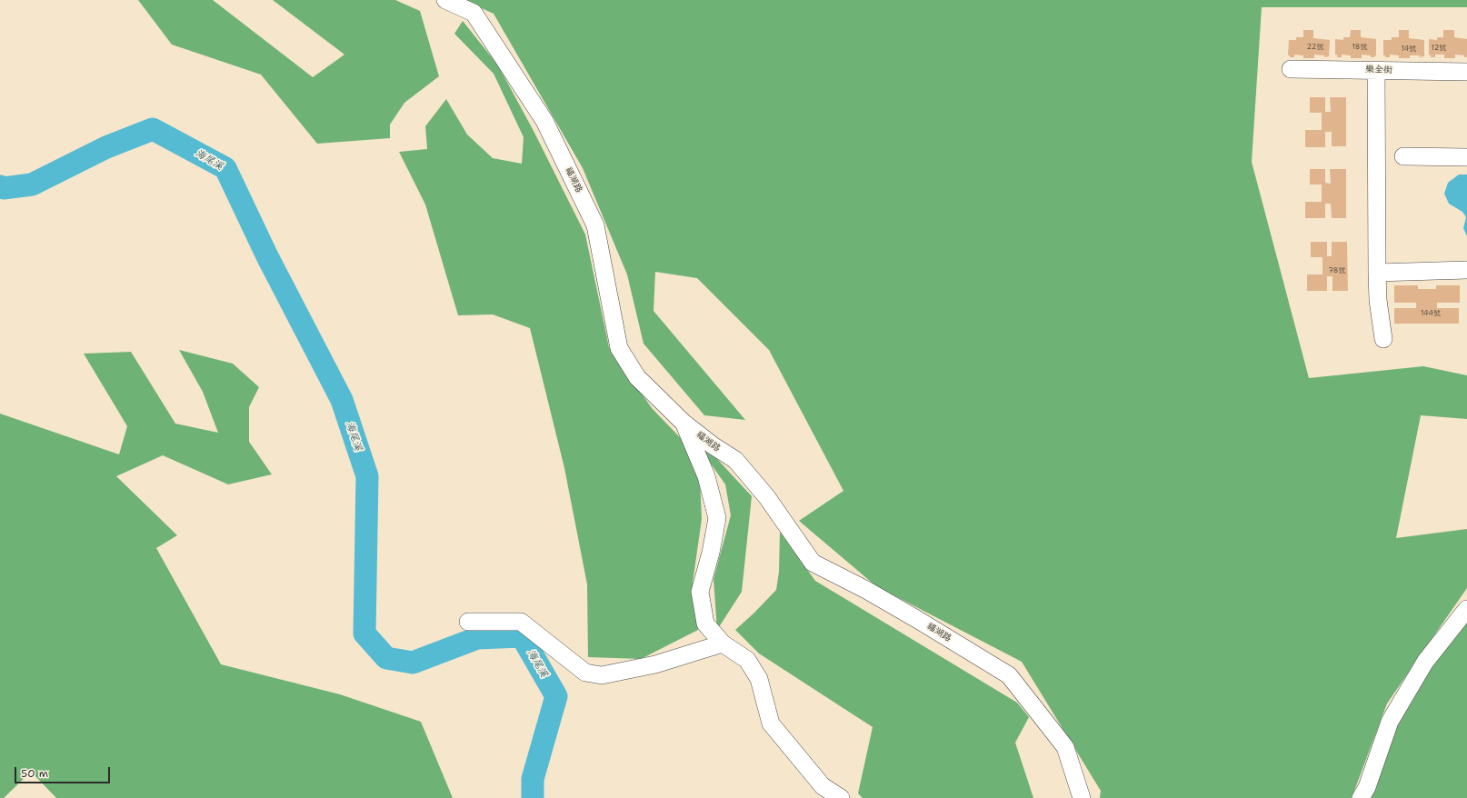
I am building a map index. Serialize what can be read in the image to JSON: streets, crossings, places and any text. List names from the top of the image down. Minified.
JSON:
{"streets":{"street":["樂全街","福湖路"]},"water":["海尾溪"],"house_numbers":["22號","18號","12號","14號","78號","144號"],"scale_bar":"50 m"}
